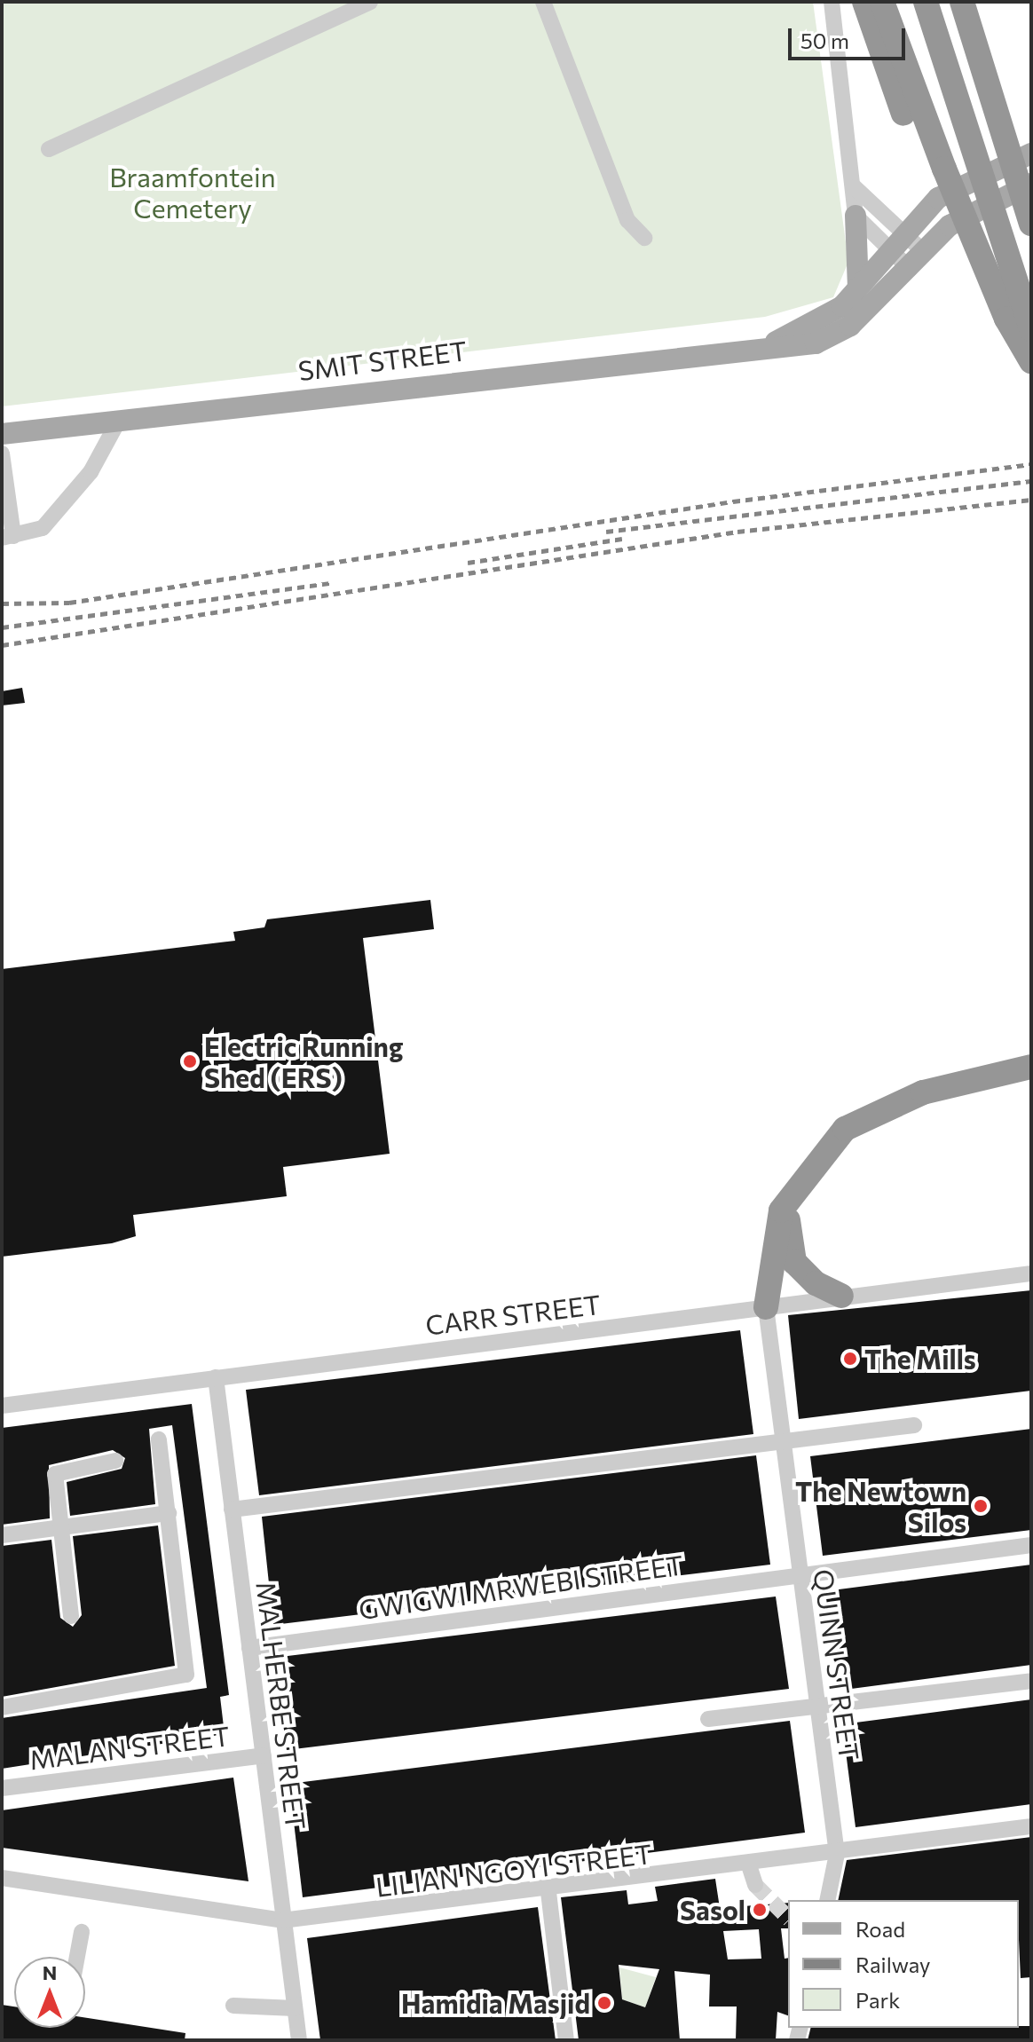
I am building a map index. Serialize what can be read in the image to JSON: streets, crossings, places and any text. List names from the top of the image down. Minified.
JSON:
{"streets":{"main road":["SMIT STREET"],"street":["CARR STREET","GWIGWI MRWEBI STREET","QUINN STREET","MALHERBE STREET","MALAN STREET","LILIAN NGOYI STREET"]},"crossings":[["CARR STREET","QUINN STREET"],["CARR STREET","MALHERBE STREET"],["GWIGWI MRWEBI STREET","QUINN STREET"],["GWIGWI MRWEBI STREET","MALHERBE STREET"],["QUINN STREET","LILIAN NGOYI STREET"],["MALHERBE STREET","MALAN STREET"],["MALHERBE STREET","LILIAN NGOYI STREET"]],"parks":["Braamfontein Cemetery"],"places":["Electric Running Shed (ERS)","The Mills","The Newtown Silos","Sasol","Hamidia Masjid"],"legend":["Road","Railway","Park"],"scale_bar":"50 m","north":"top"}
